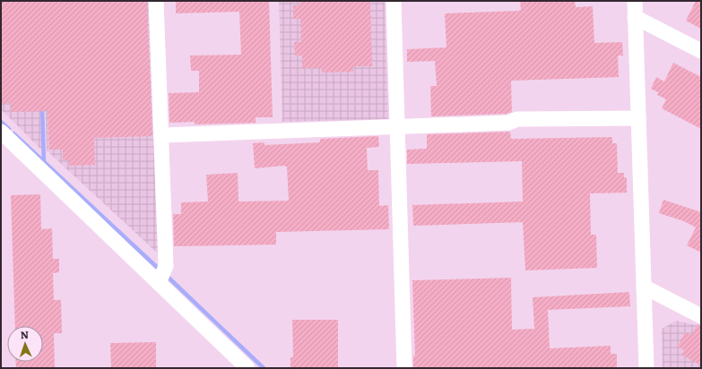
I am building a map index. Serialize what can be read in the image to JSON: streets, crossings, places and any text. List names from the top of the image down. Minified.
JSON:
{"north":"top"}
